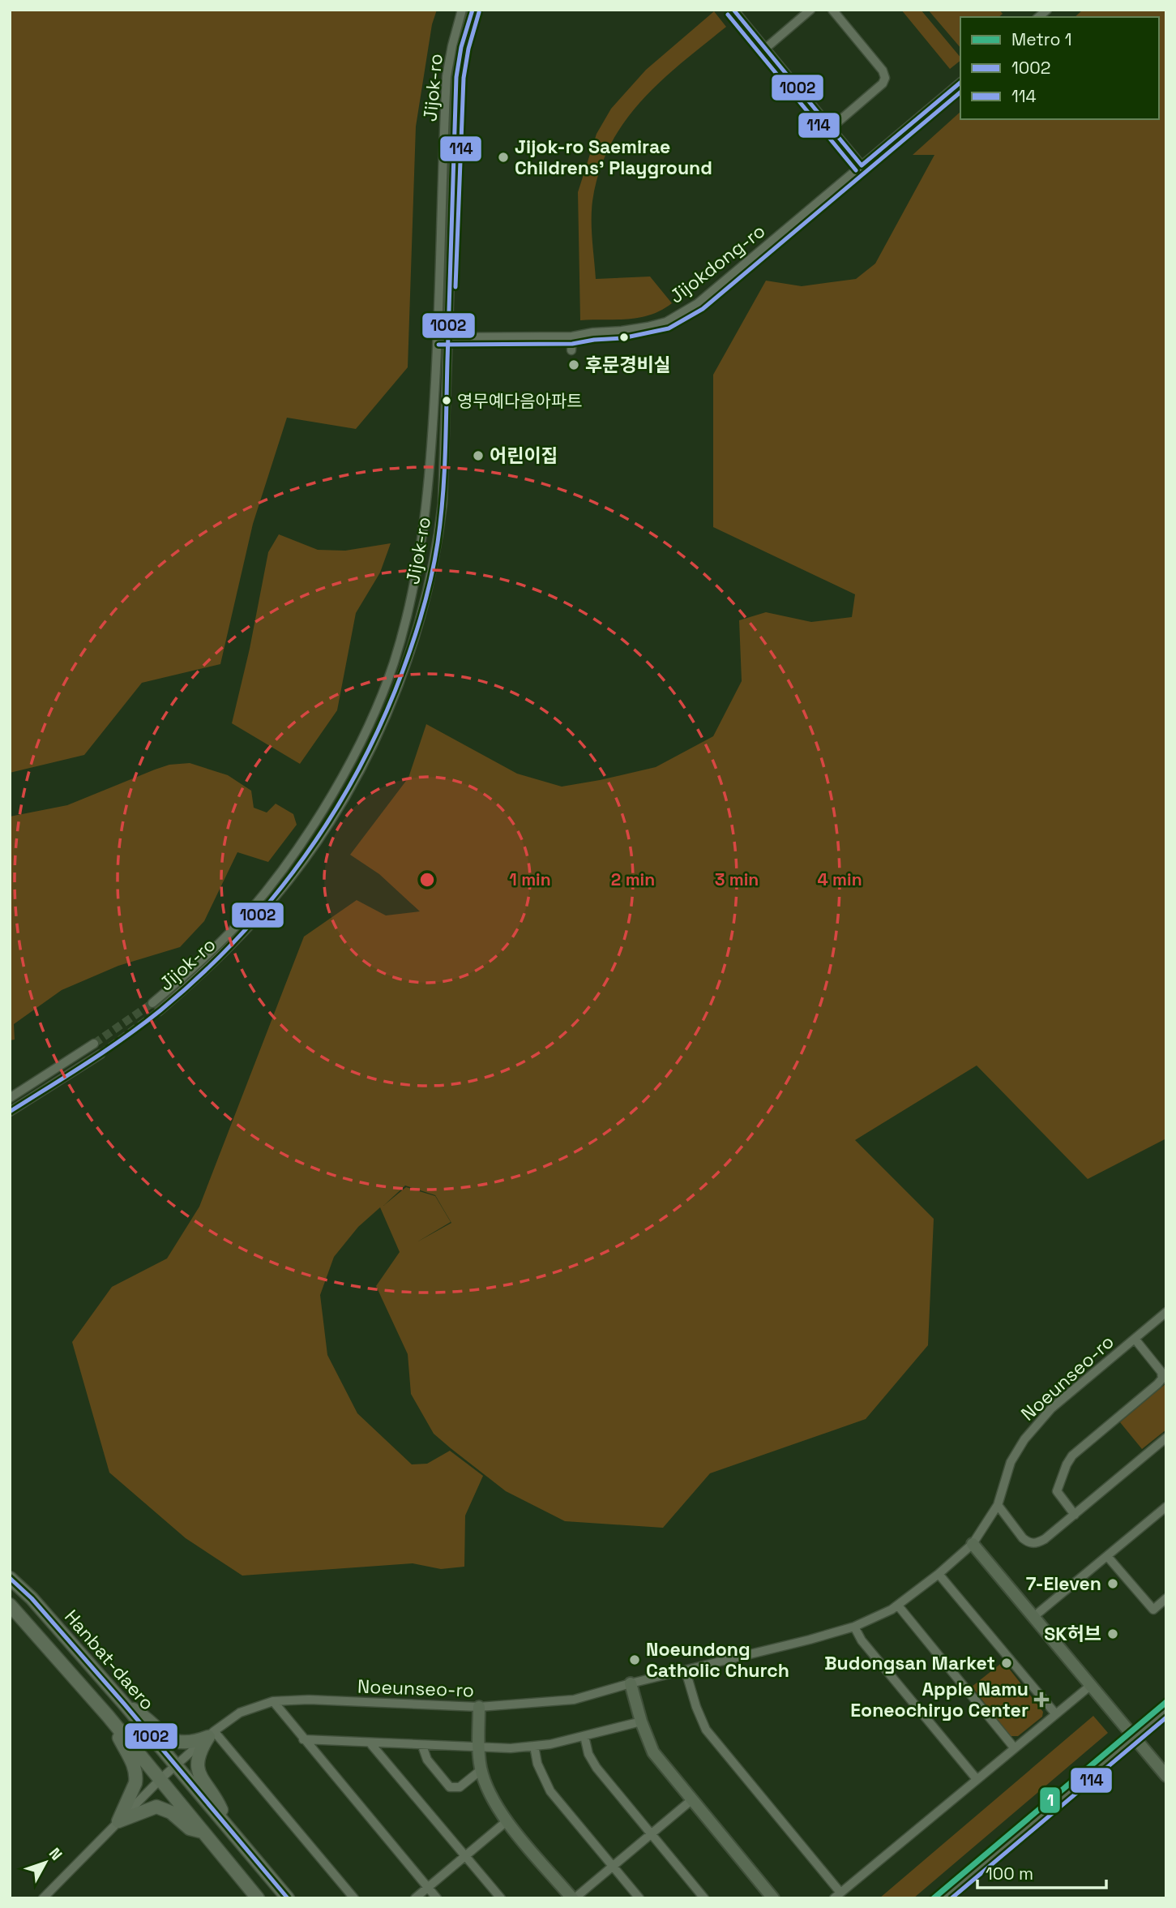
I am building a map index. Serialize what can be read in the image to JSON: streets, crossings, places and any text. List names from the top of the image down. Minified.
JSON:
{"streets":{"main road":["Hanbat-daero"],"street":["Jijok-ro","Jijokdong-ro","Noeunseo-ro"]},"crossings":[["Jijok-ro","Jijokdong-ro"],["Noeunseo-ro","Hanbat-daero"]],"places":{"other":["Jijok-ro Saemirae Childrens' Playground","후문경비실","영무예다음아파트","어린이집","7-Eleven","SK허브","Noeundong Catholic Church","Budongsan Market"],"health":["Apple Namu Eoneochiryo Center"]},"lines":["transit line 1002","transit line 114","metro line 1"],"legend":["Metro 1","1002","114"],"scale_bar":"100 m","north":"top right","rings":["1 min","2 min","3 min","4 min"]}
